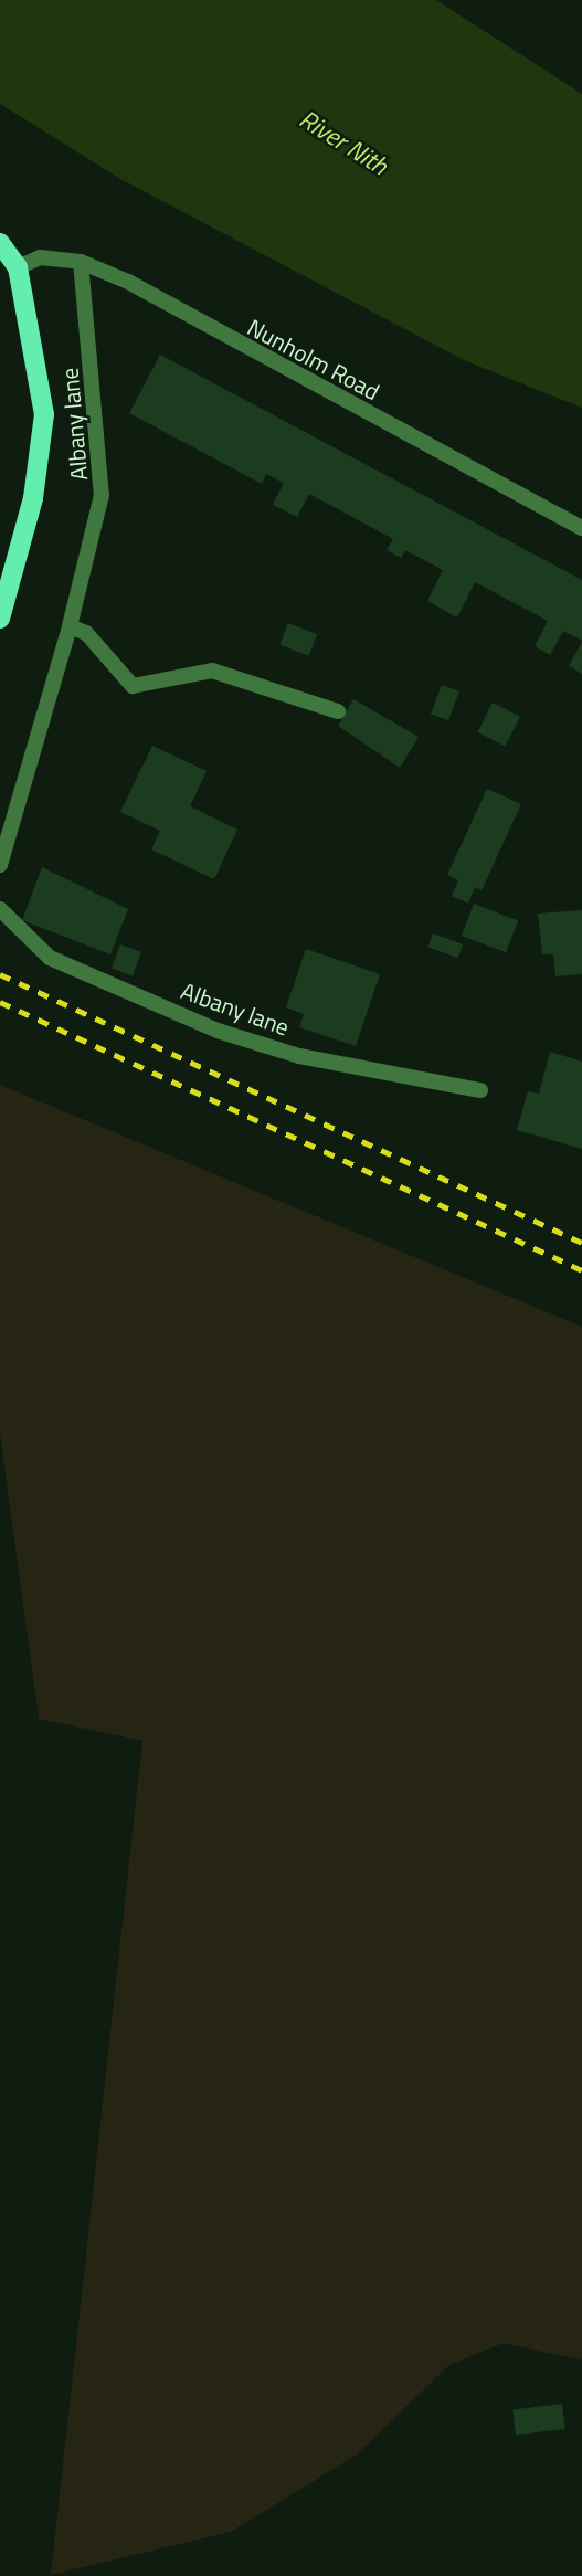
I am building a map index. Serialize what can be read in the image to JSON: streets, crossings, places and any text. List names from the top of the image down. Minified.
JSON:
{"streets":{"street":["Nunholm Road","Albany lane"]},"crossings":[["Nunholm Road","Albany lane"]],"water":["River Nith"]}
